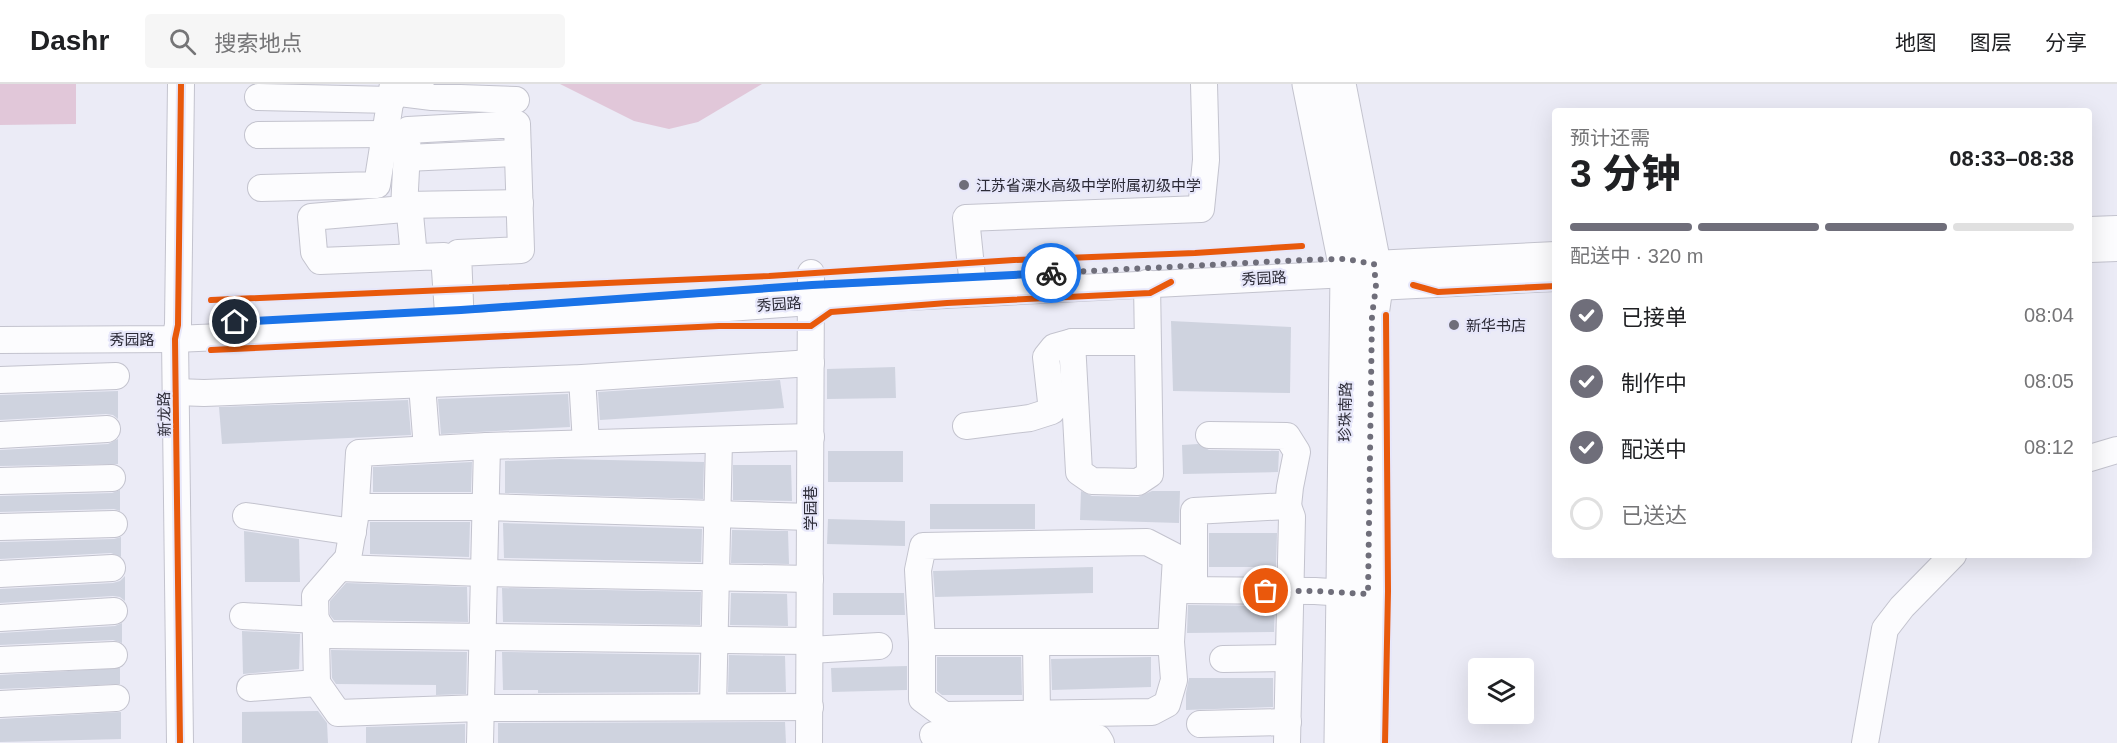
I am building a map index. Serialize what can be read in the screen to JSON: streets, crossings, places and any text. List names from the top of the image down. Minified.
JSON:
{"streets":{"main road":["珍珠南路"],"street":["秀园路","新龙路","学园巷"]},"crossings":[["秀园路","珍珠南路"],["秀园路","新龙路"],["秀园路","学园巷"]],"places":["江苏省溧水高级中学附属初级中学","新华书店"],"page":{"header":"Dashr","search":"搜索地点","nav":["地图","图层","分享"],"heading":["3 分钟","预计还需","08:33–08:38"],"bar":"配送中 · 320 m","list":[["已接单","08:04"],["制作中","08:05"],["配送中","08:12"],"已送达"]}}
